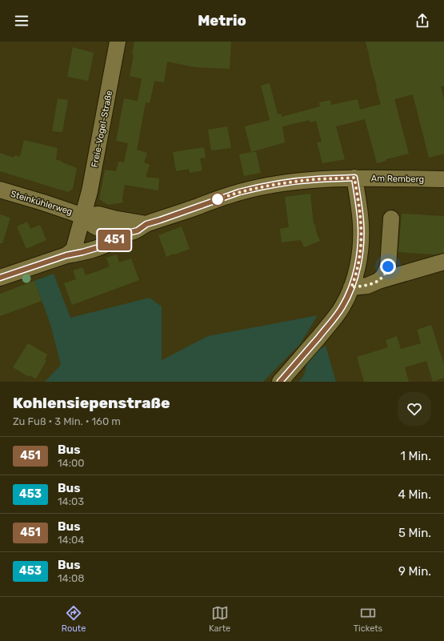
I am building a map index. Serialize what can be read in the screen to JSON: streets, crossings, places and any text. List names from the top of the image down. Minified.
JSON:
{"streets":{"street":["Freie-Vogel-Straße","Am Remberg","Steinkühlerweg"]},"crossings":[["Freie-Vogel-Straße","Am Remberg"],["Freie-Vogel-Straße","Steinkühlerweg"],["Am Remberg","Steinkühlerweg"]],"lines":["bus line 451"],"page":{"header":"Metrio","on_map":"451","heading":["Kohlensiepenstraße","Zu Fuß · 3 Min. · 160 m"],"list":[{"mark":"451","name":"Bus","note":"14:00","value":"1 Min."},{"mark":"453","name":"Bus","note":"14:03","value":"4 Min."},{"mark":"451","name":"Bus","note":"14:04","value":"5 Min."},{"mark":"453","name":"Bus","note":"14:08","value":"9 Min."}],"tabs":["Route","Karte","Tickets"]}}
